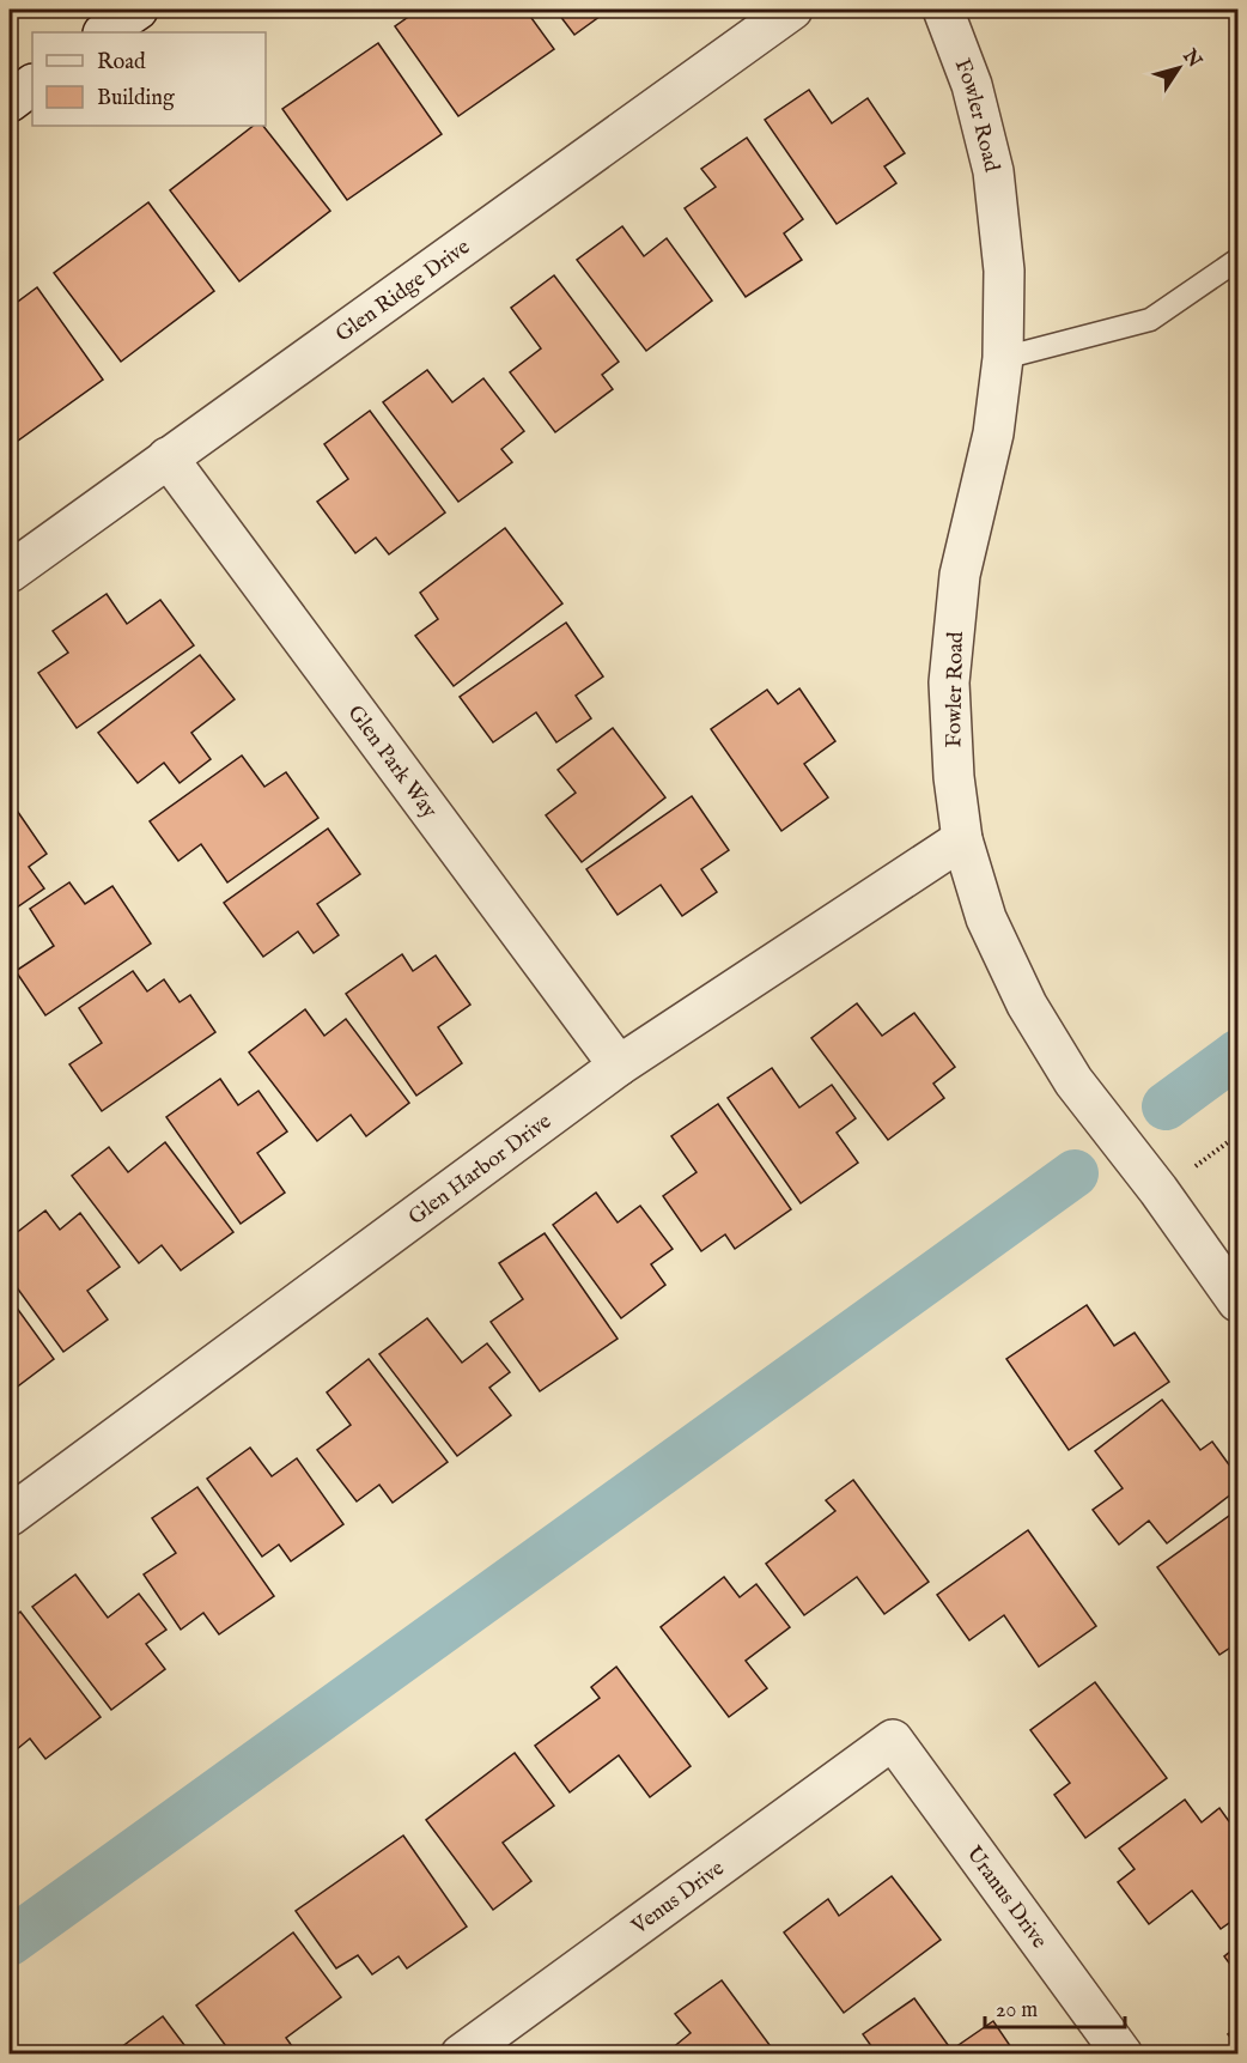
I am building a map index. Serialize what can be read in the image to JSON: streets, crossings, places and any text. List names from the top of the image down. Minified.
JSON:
{"streets":{"street":["Fowler Road","Glen Ridge Drive","Glen Park Way","Glen Harbor Drive","Venus Drive","Uranus Drive"]},"crossings":[["Fowler Road","Glen Harbor Drive"],["Glen Ridge Drive","Glen Park Way"],["Glen Park Way","Glen Harbor Drive"],["Venus Drive","Uranus Drive"]],"legend":["Road","Building"],"scale_bar":"20 m","north":"top right"}
